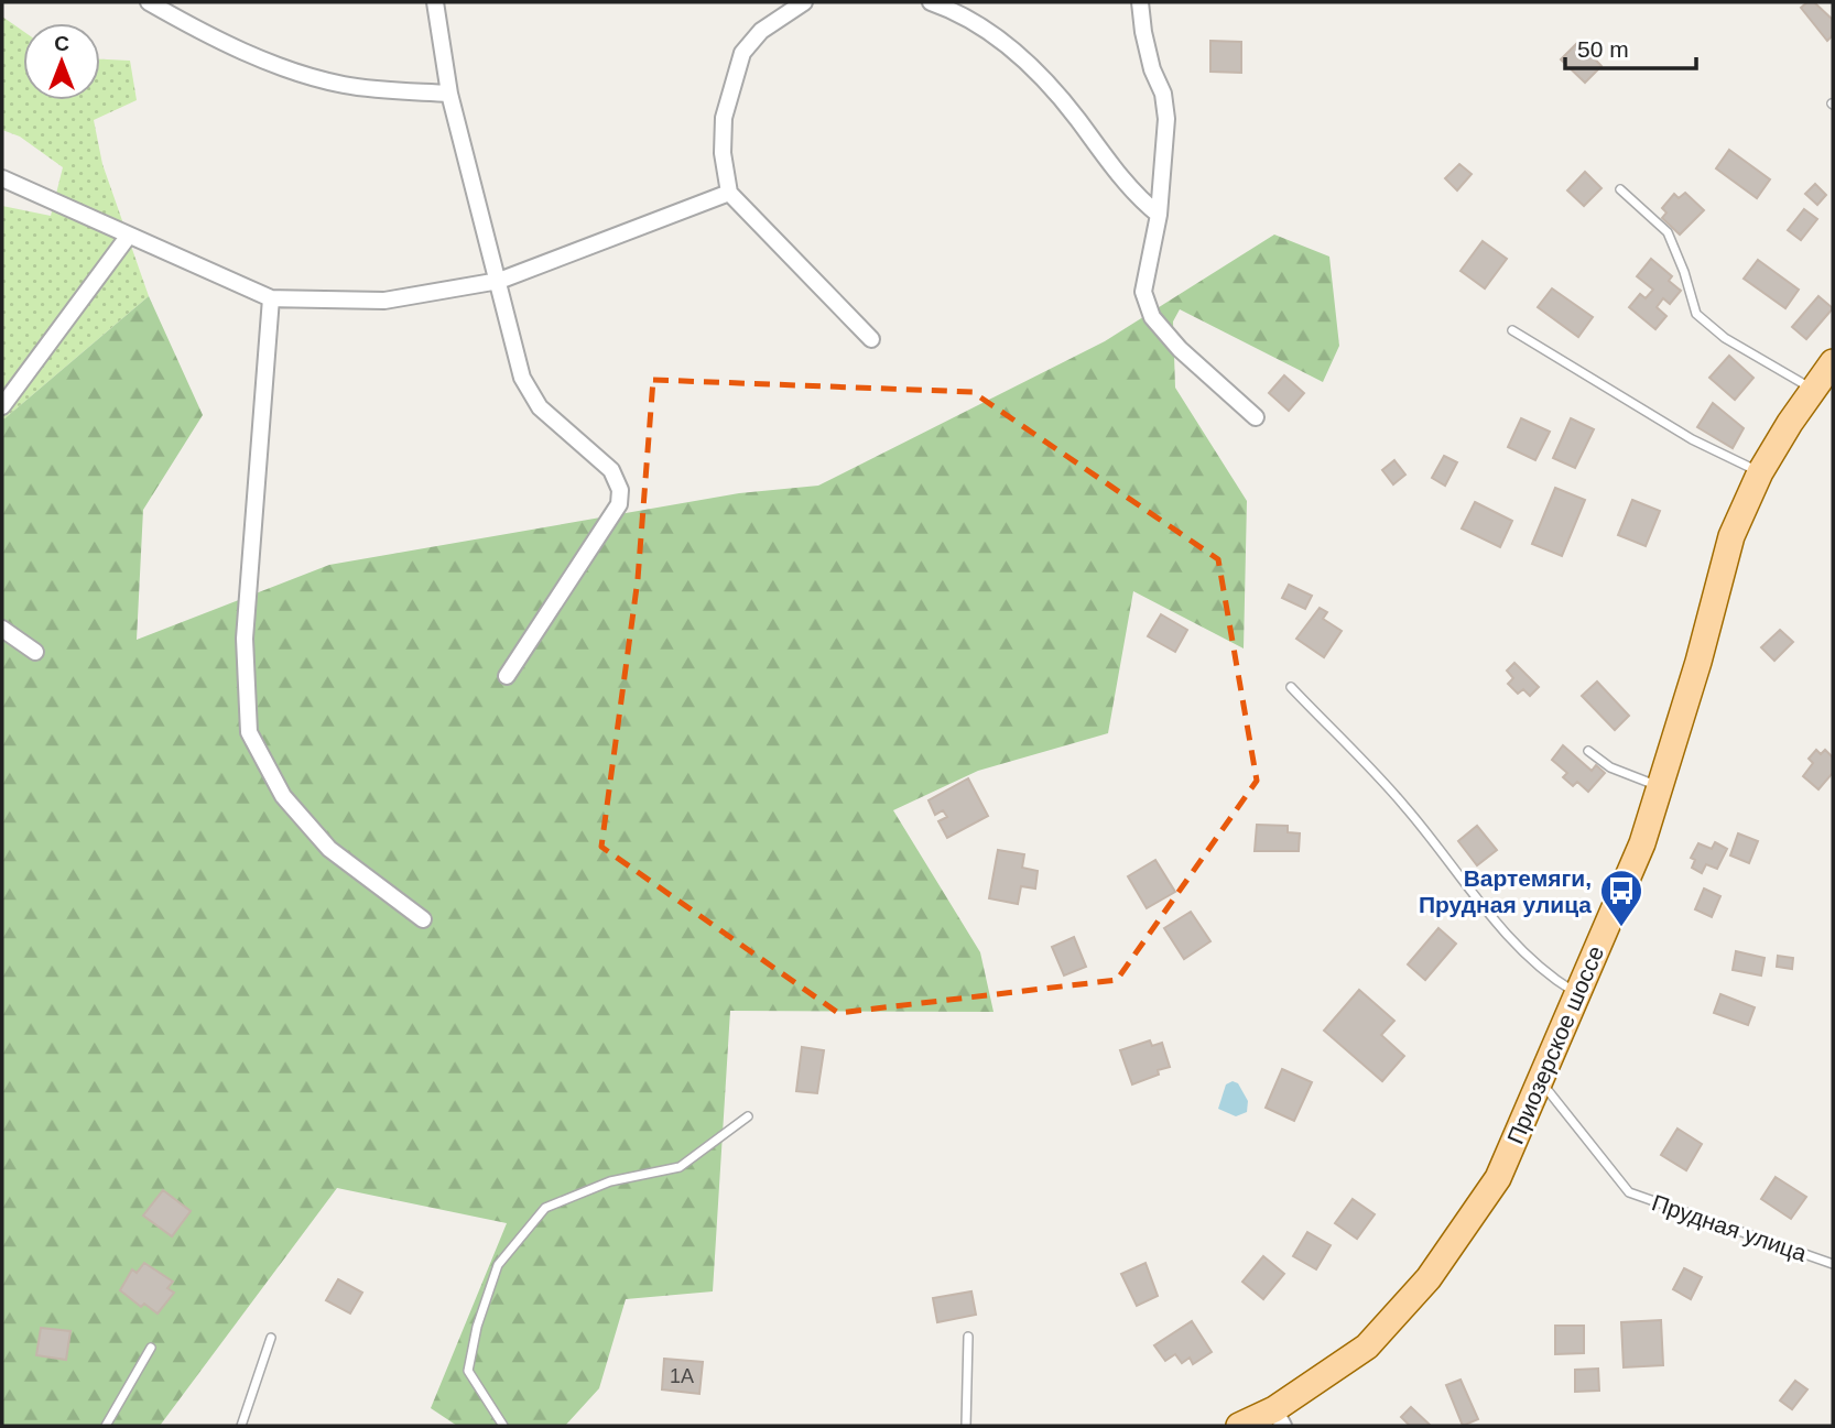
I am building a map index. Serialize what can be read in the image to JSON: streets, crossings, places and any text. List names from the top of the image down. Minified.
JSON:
{"streets":{"main road":["Приозерское шоссе"],"lane":["Прудная улица"]},"crossings":[["Приозерское шоссе","Прудная улица"]],"places":{"bus stop":["Вартемяги, Прудная улица"]},"house_numbers":["1А"],"scale_bar":"50 m","north":"top"}
